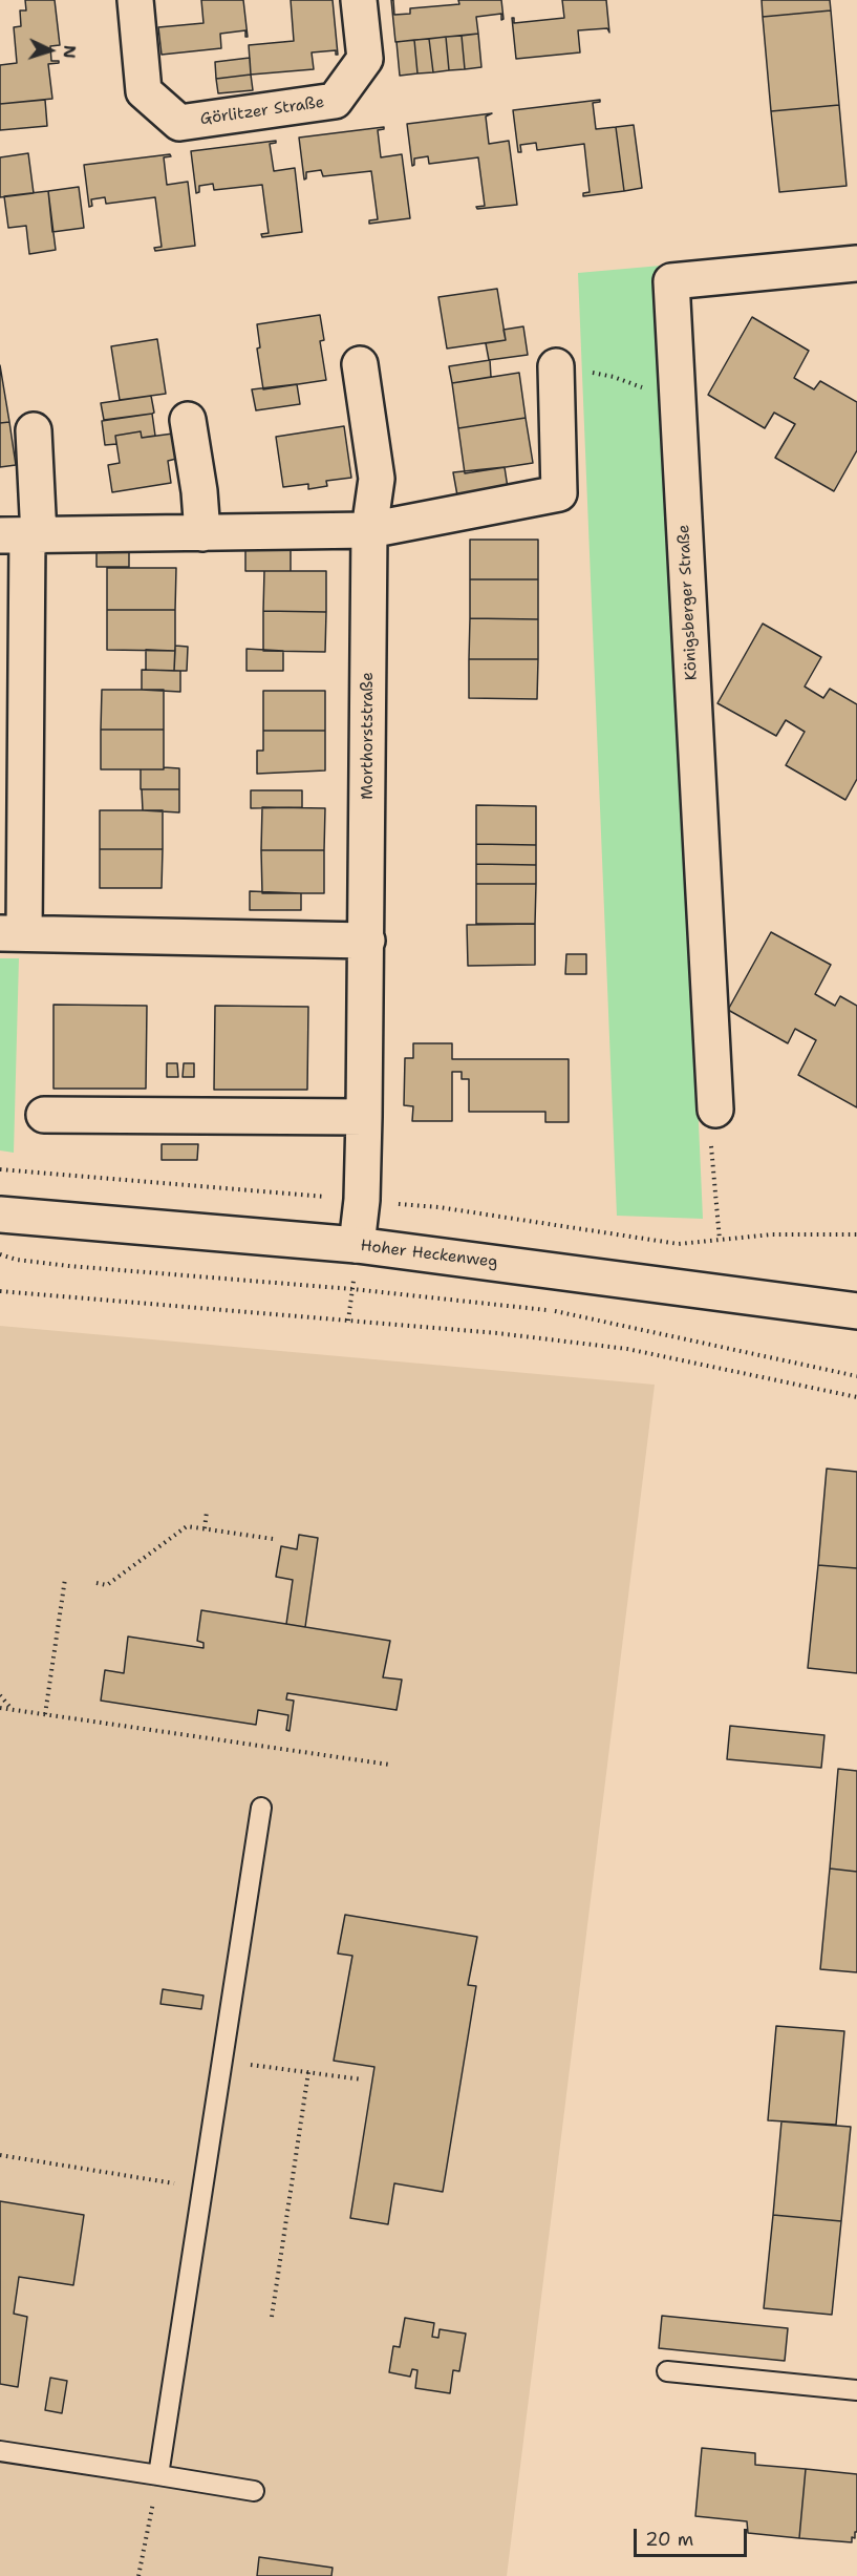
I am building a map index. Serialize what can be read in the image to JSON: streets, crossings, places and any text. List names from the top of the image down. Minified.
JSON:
{"streets":{"street":["Görlitzer Straße","Königsberger Straße","Morthorststraße","Hoher Heckenweg"]},"crossings":[["Morthorststraße","Hoher Heckenweg"]],"scale_bar":"20 m","north":"right"}
